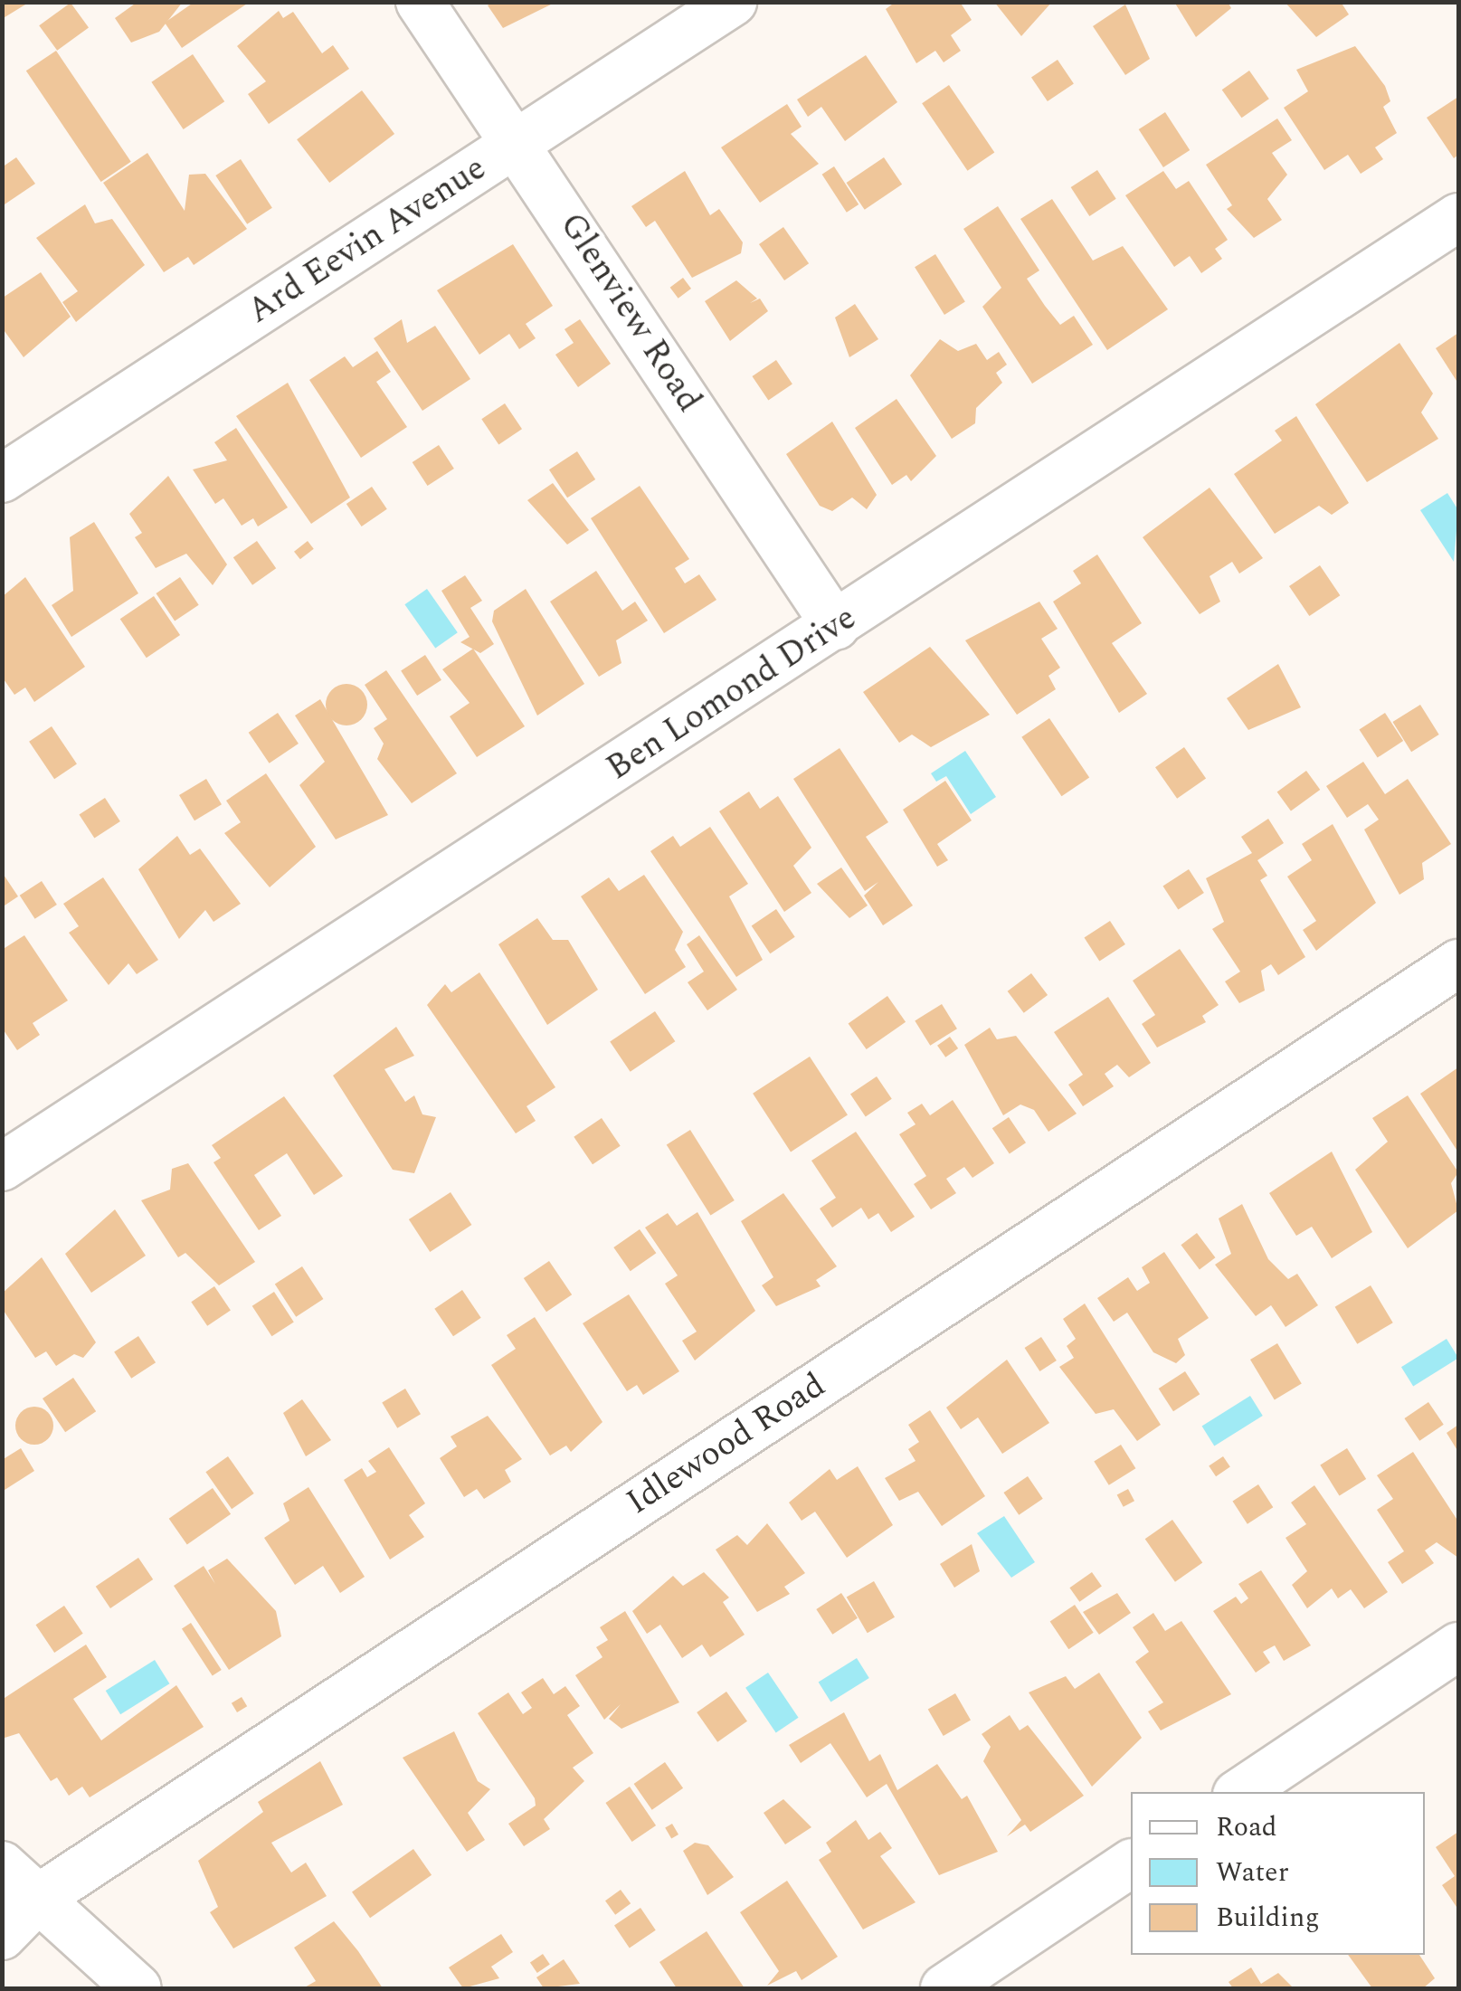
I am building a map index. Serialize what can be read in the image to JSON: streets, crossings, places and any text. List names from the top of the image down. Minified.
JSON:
{"streets":{"street":["Ard Eevin Avenue","Glenview Road","Ben Lomond Drive","Idlewood Road"]},"crossings":[["Ard Eevin Avenue","Glenview Road"],["Glenview Road","Ben Lomond Drive"]],"legend":["Road","Water","Building"]}
